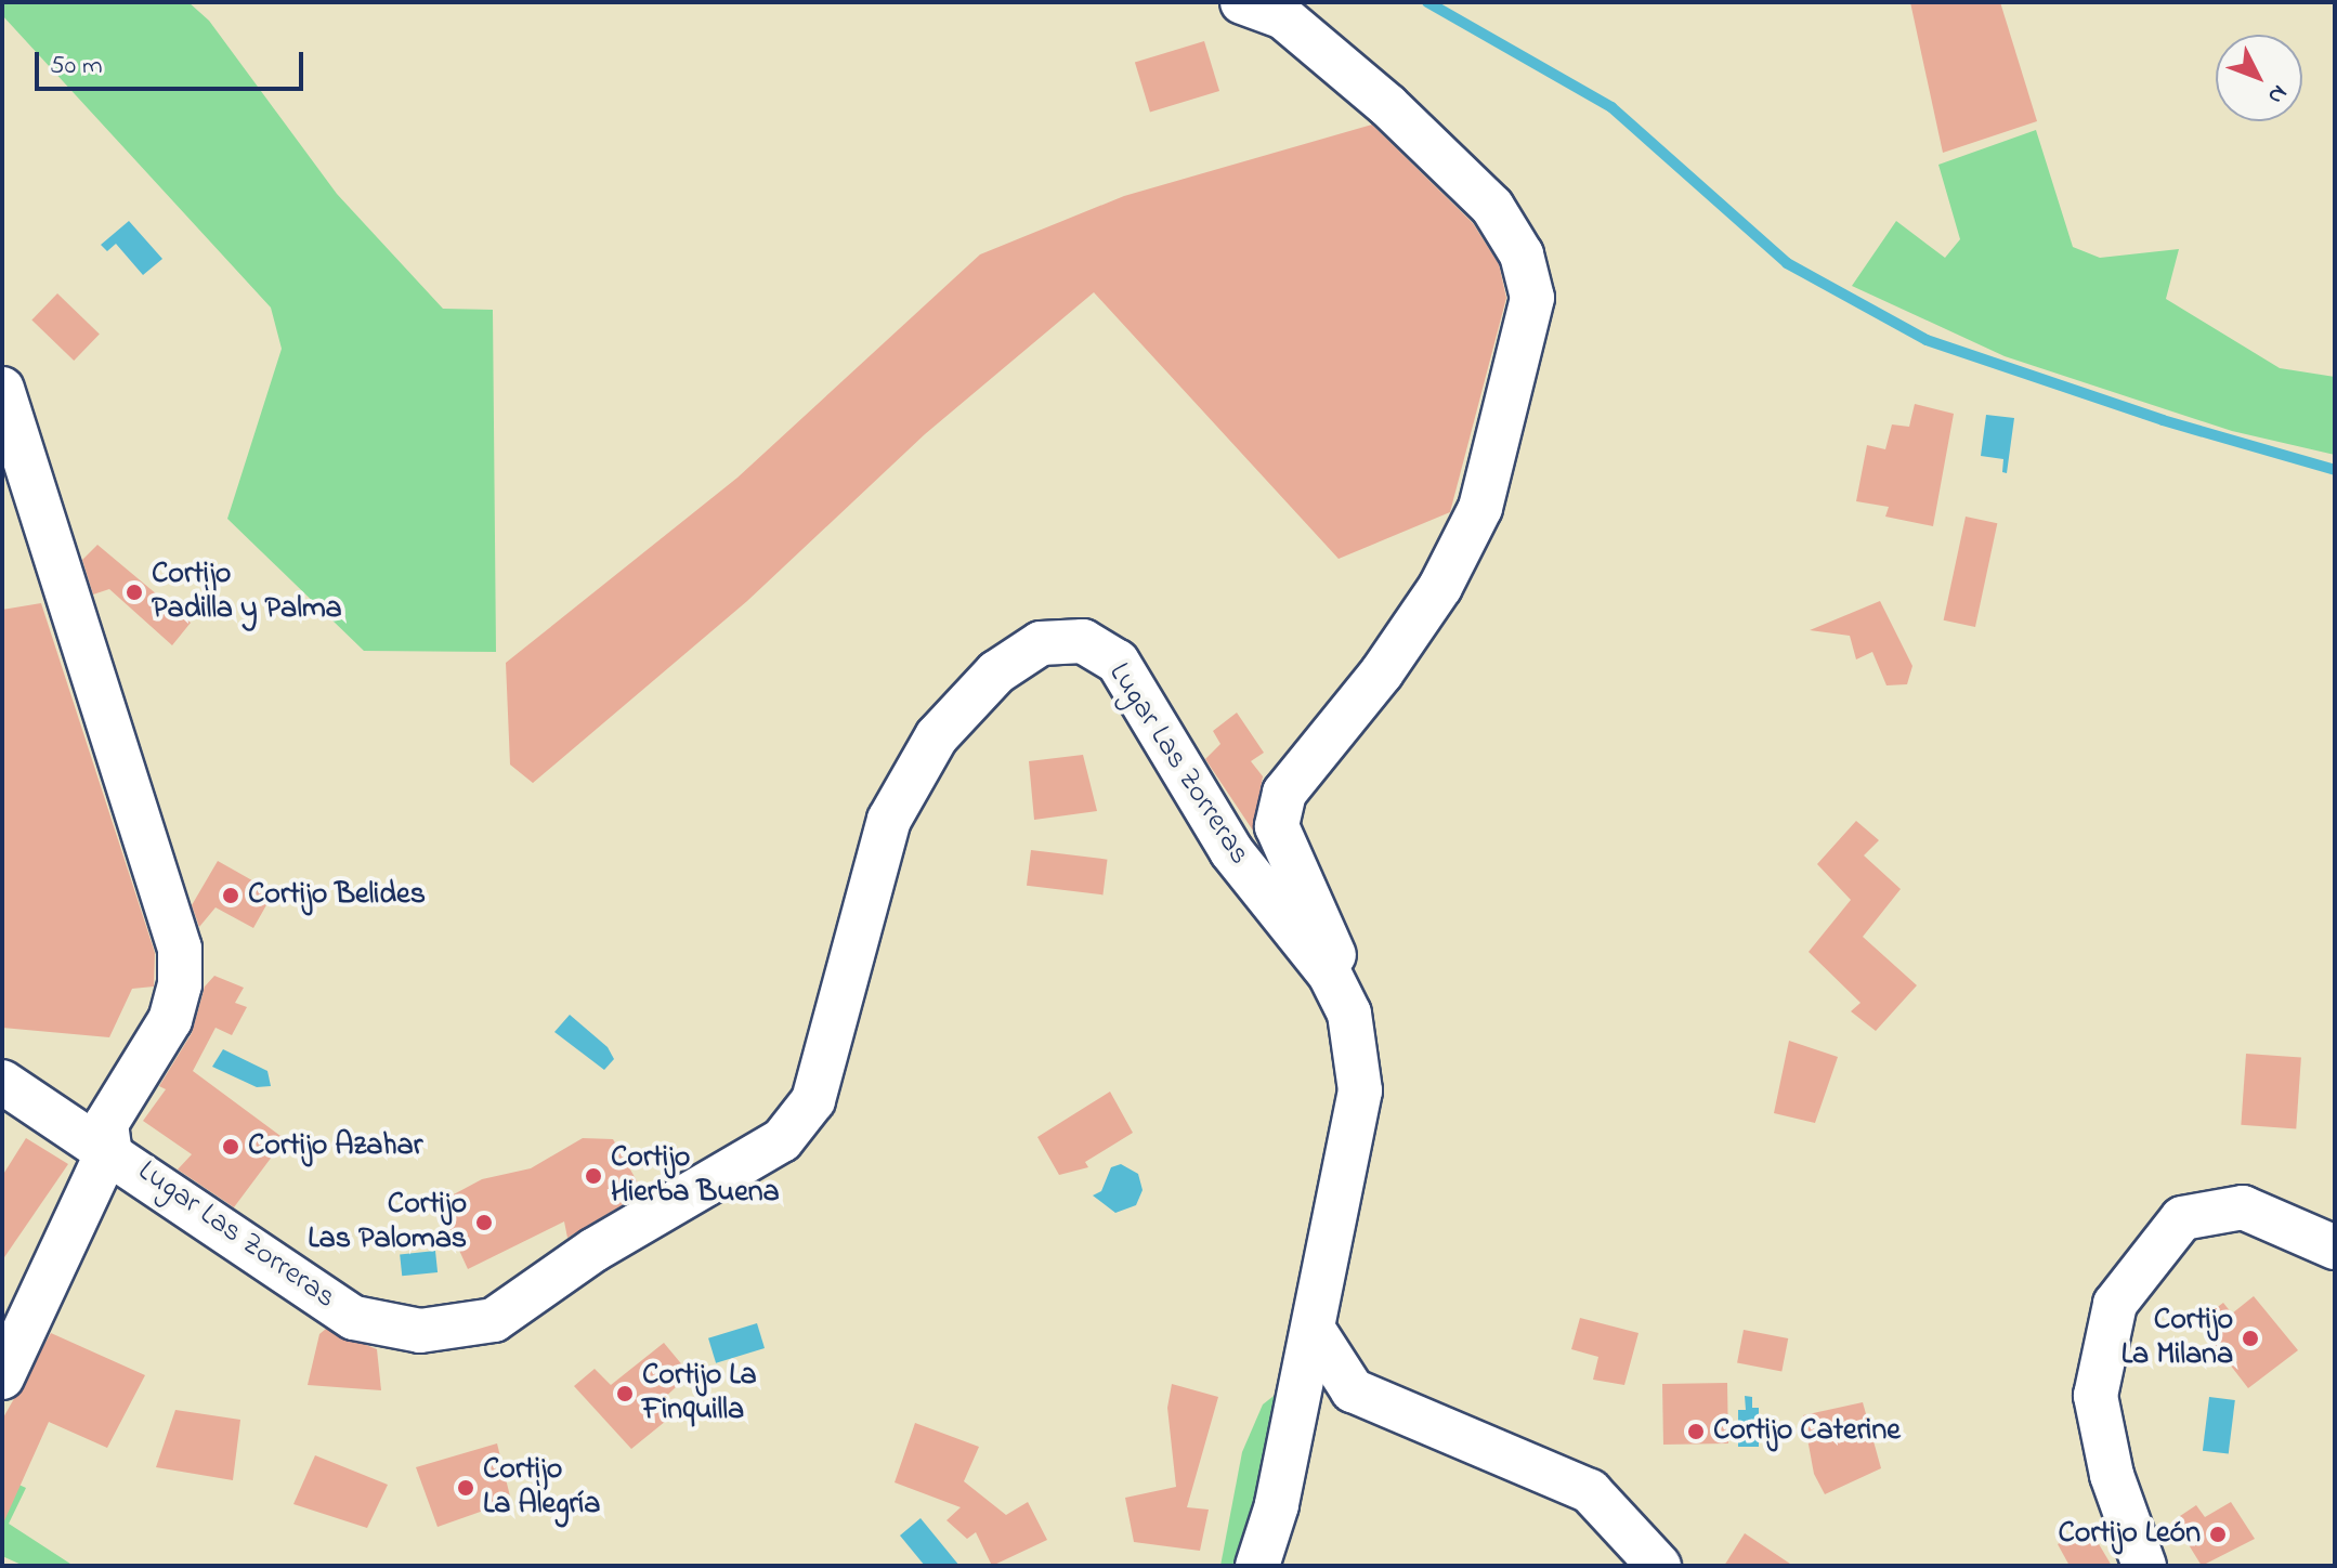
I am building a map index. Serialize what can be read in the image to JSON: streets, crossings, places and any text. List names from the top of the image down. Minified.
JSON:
{"streets":{"street":["Lugar Las Zorreras"]},"places":["Cortijo Padilla y Palma","Cortijo Belides","Cortijo Azahar","Cortijo Hierba Buena","Cortijo Las Palomas","Cortijo La Milana","Cortijo La Finquilla","Cortijo Caterine","Cortijo La Alegría","Cortijo León"],"scale_bar":"50 m","north":"bottom right"}
